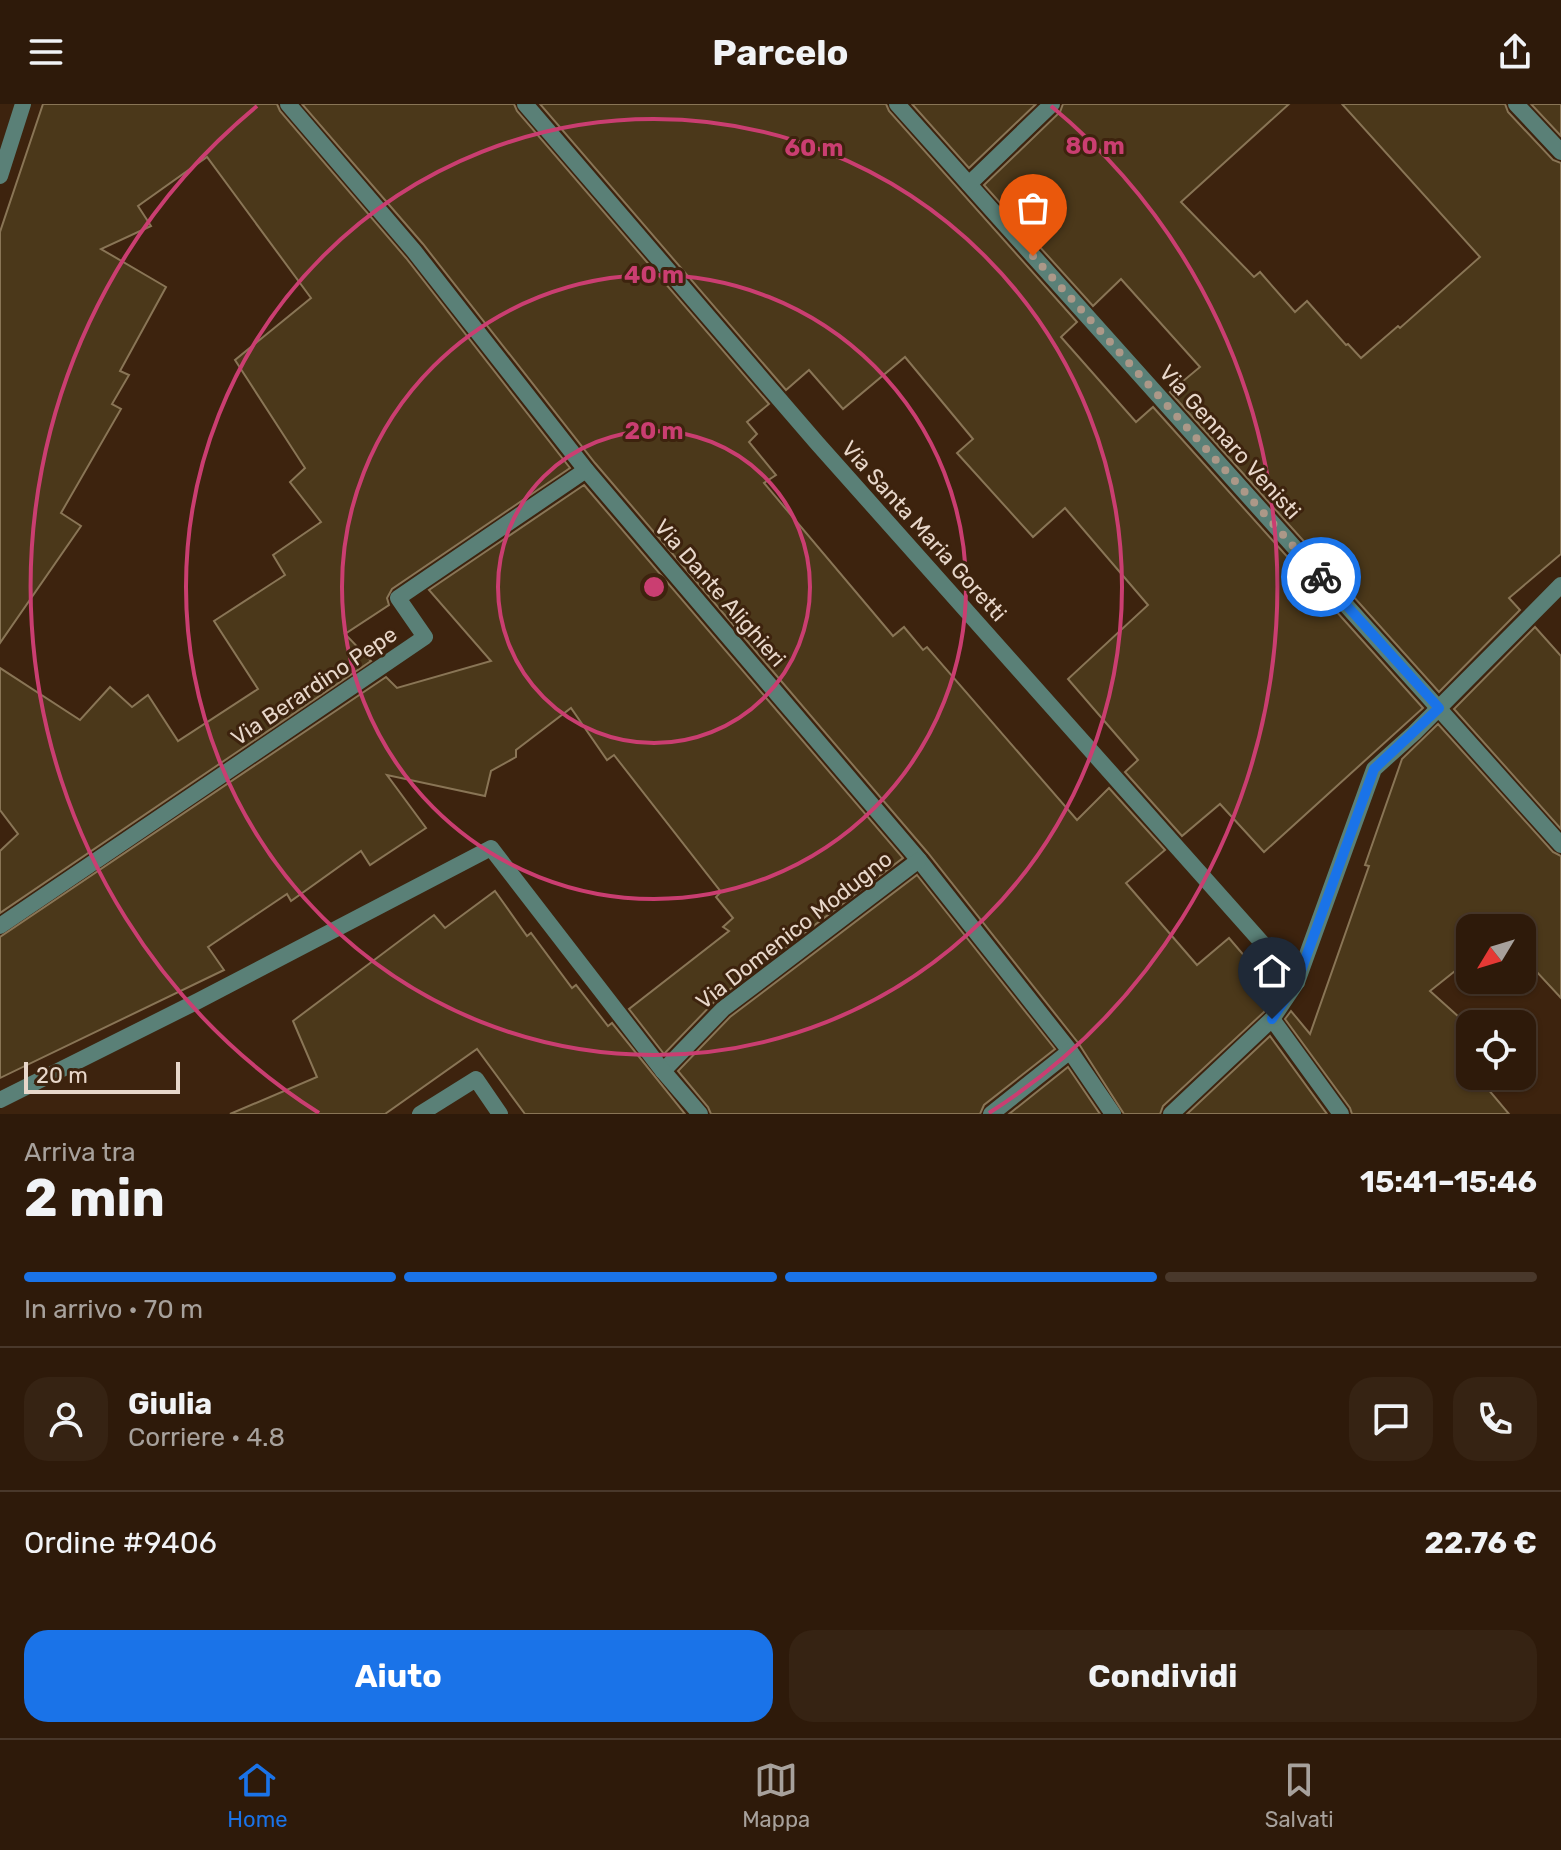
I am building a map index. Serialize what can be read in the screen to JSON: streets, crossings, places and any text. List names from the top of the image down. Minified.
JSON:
{"streets":{"street":["Via Gennaro Venisti","Via Santa Maria Goretti","Via Dante Alighieri","Via Berardino Pepe","Via Domenico Modugno"]},"crossings":[["Via Dante Alighieri","Via Berardino Pepe"],["Via Dante Alighieri","Via Domenico Modugno"]],"scale_bar":"20 m","north":"bottom left","page":{"header":"Parcelo","scale":"20 m","heading":["2 min","Arriva tra","15:41–15:46"],"panel":["Giulia","Corriere · 4.8","Ordine #9406","22.76 €"],"bar":"In arrivo · 70 m","buttons":["Aiuto","Condividi"],"tabs":["Home","Mappa","Salvati"]},"rings":["80 m","60 m","40 m","20 m"]}
